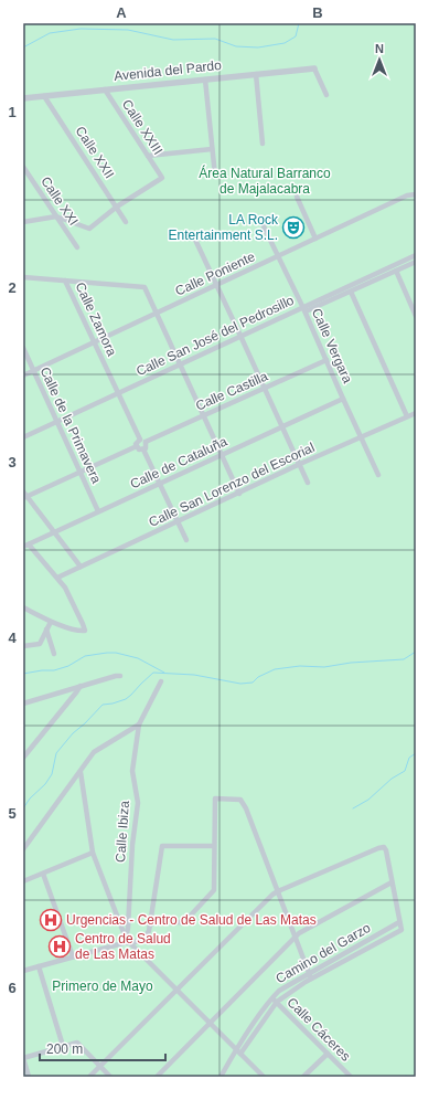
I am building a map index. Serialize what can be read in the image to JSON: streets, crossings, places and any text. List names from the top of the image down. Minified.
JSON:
{"streets":{"street":["Avenida del Pardo","Calle XXIII","Calle XXII","Calle XXI","Calle Poniente","Calle Zamora","Calle San José del Pedrosillo","Calle Vergara","Calle Castilla","Calle de la Primavera","Calle de Cataluña","Calle San Lorenzo del Escorial","Calle Ibiza","Camino del Garzo","Calle Cáceres"]},"crossings":[["Avenida del Pardo","Calle XXIII"],["Avenida del Pardo","Calle XXII"],["Calle XXIII","Calle XXII"],["Calle Poniente","Calle Zamora"],["Calle Poniente","Calle Vergara"],["Calle Poniente","Calle de la Primavera"],["Calle Zamora","Calle San José del Pedrosillo"],["Calle Zamora","Calle Castilla"],["Calle San José del Pedrosillo","Calle Vergara"],["Calle San José del Pedrosillo","Calle de la Primavera"],["Calle Vergara","Calle Castilla"],["Calle Vergara","Calle de Cataluña"],["Calle Vergara","Calle San Lorenzo del Escorial"],["Calle de la Primavera","Calle de Cataluña"],["Camino del Garzo","Calle Cáceres"]],"parks":["Área Natural Barranco de Majalacabra","Primero de Mayo"],"places":{"theatre":["LA Rock Entertainment S.L."],"hospital":["Urgencias - Centro de Salud de Las Matas","Centro de Salud de Las Matas"]},"scale_bar":"200 m","north":"top","grid":{"columns":["A","B"],"rows":["1","2","3","4","5","6"]}}
